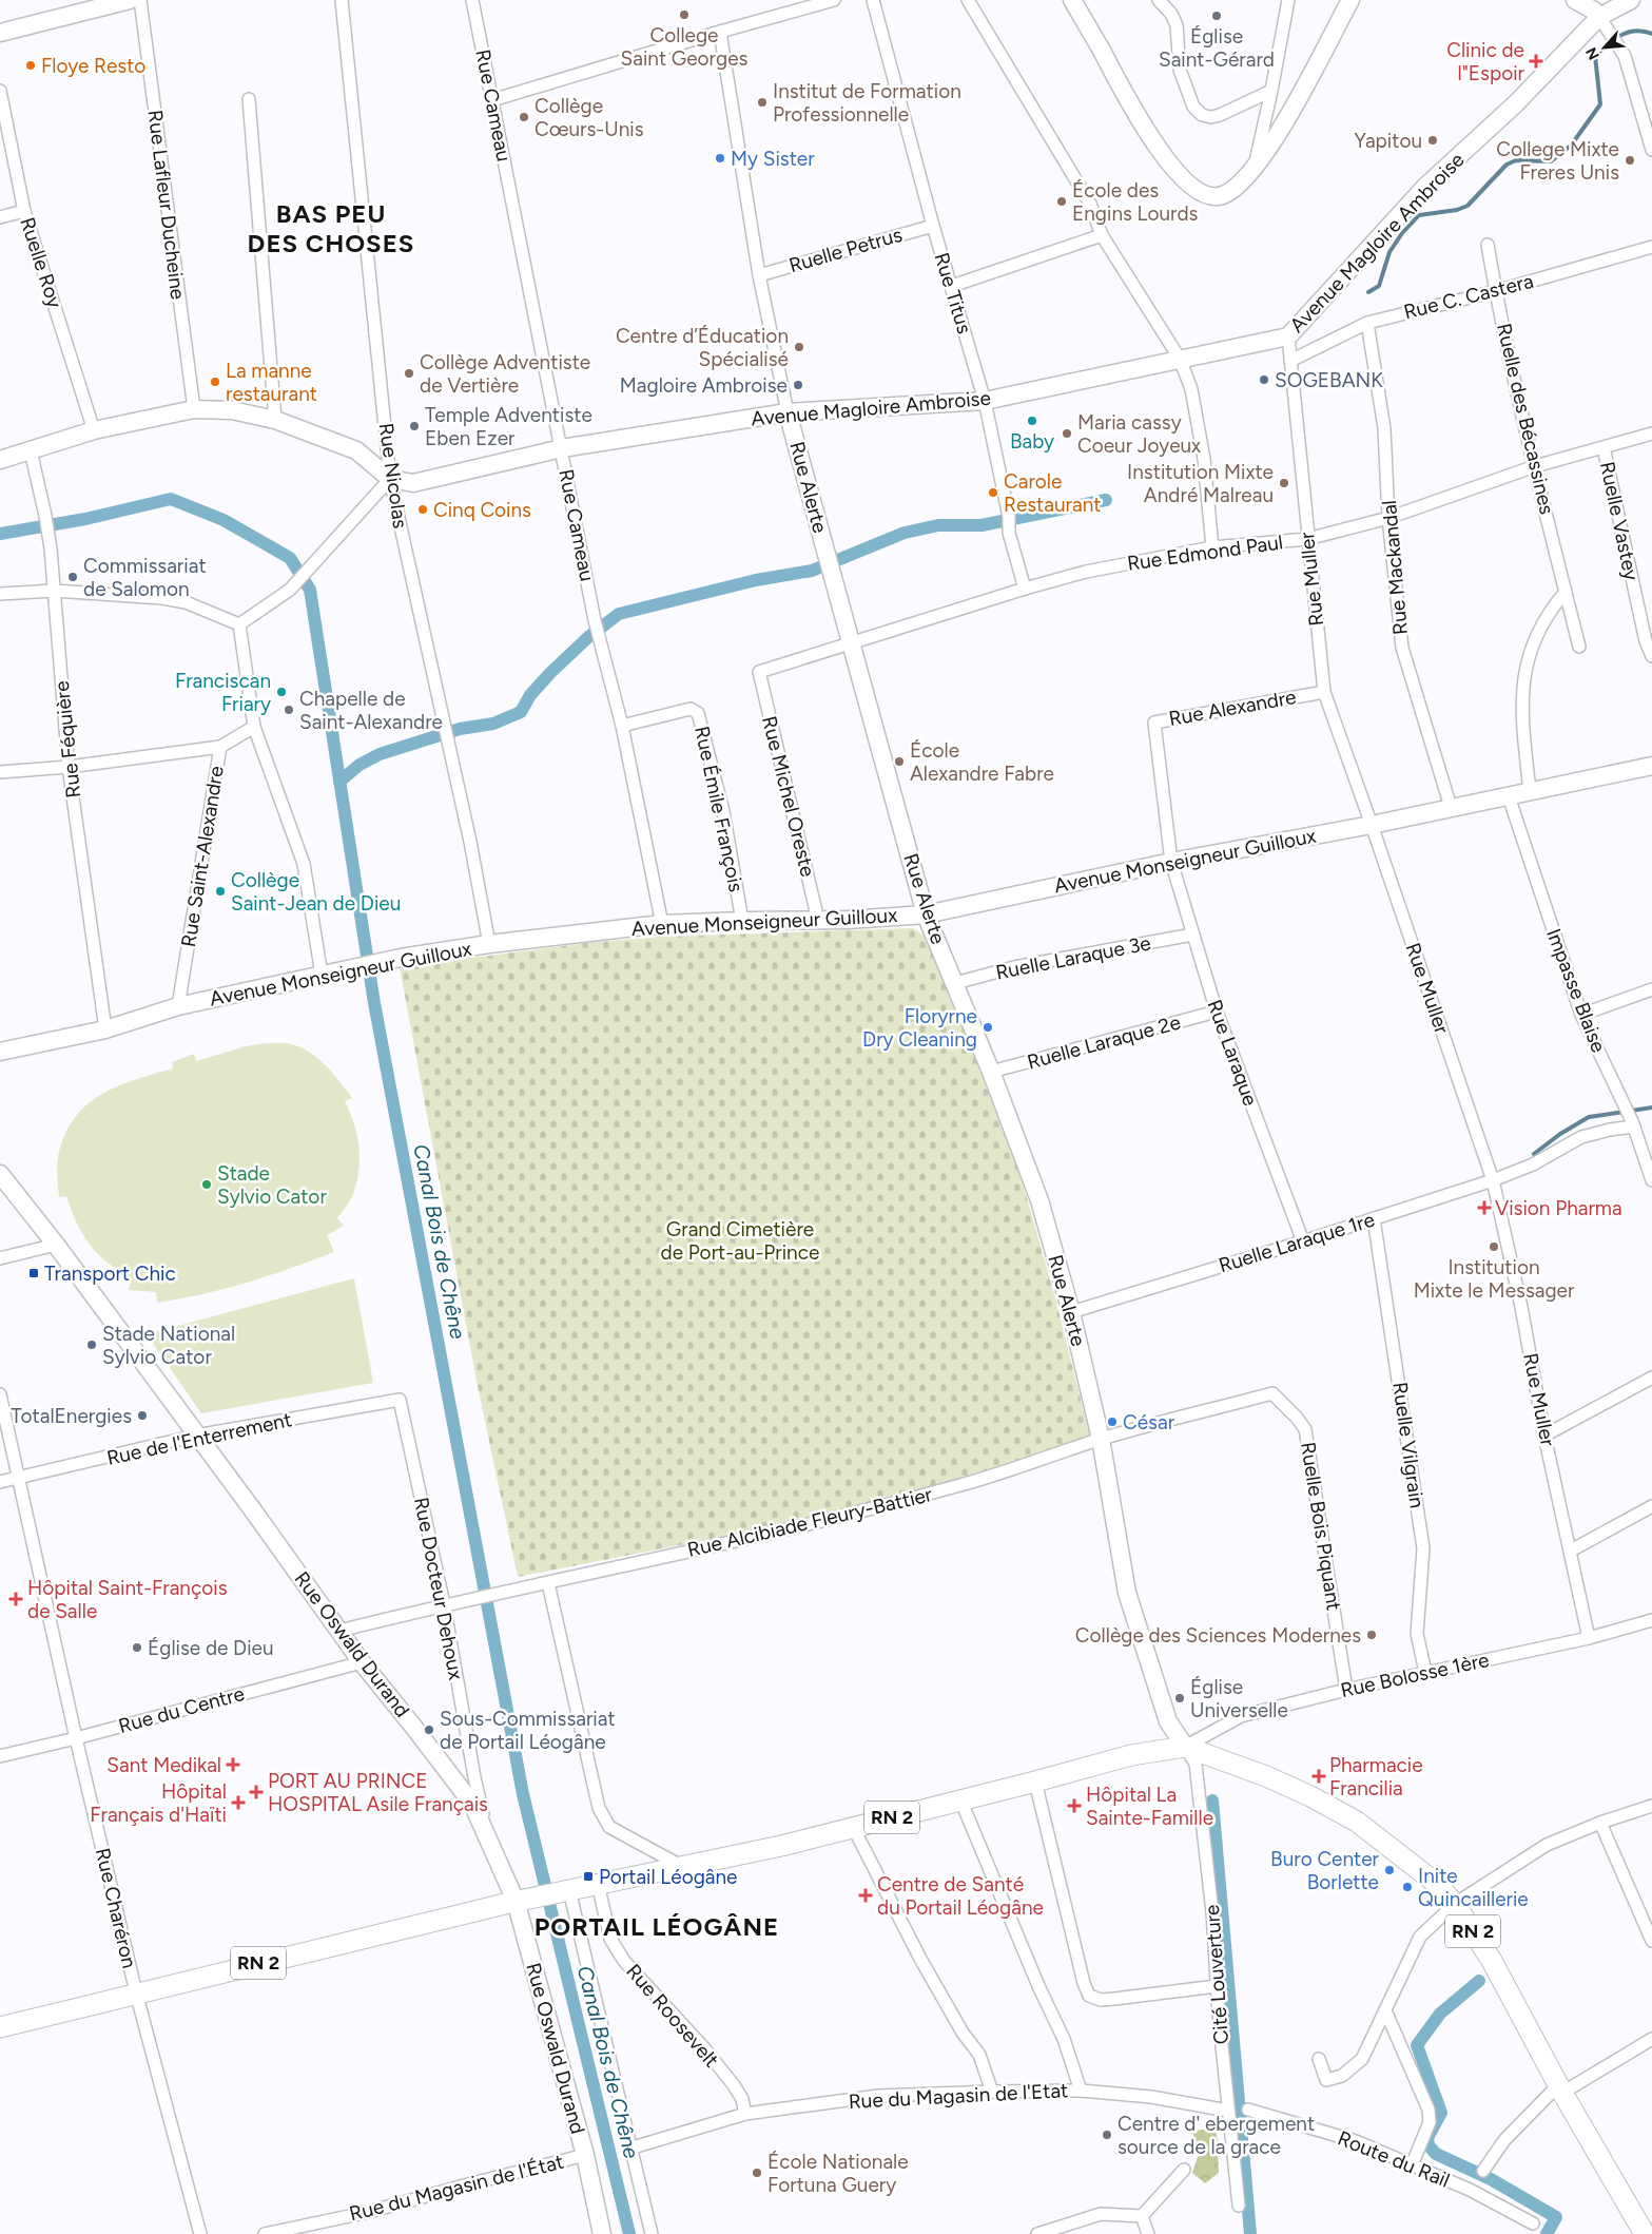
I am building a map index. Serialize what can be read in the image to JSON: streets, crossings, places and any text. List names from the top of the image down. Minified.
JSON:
{"streets":{"main road":["RN 2"],"street":["Rue Cameau","Rue Lafleur Ducheine","Avenue Magloire Ambroise","Ruelle Petrus","Ruelle Roy","Rue Titus","Rue C. Castera","Ruelle des Bécassines","Rue Nicolas","Rue Alerte","Ruelle Vastey","Rue Edmond Paul","Rue Mackandal","Rue Muller","Rue Alexandre","Rue Féquière","Rue Michel Oreste","Rue Émile François","Rue Saint-Alexandre","Avenue Monseigneur Guilloux","Ruelle Laraque 3e","Impasse Blaise","Ruelle Laraque 2e","Rue Laraque","Ruelle Laraque 1re","Rue de l'Enterrement","Ruelle Vilgrain","Rue Alcibiade Fleury-Battier","Ruelle Bois Piquant","Rue Docteur Dehoux","Rue Oswald Durand","Rue Bolosse 1ère","Rue du Centre","Rue Charéron","Cité Louverture","Rue Roosevelt","Rue du Magasin de l'Etat","Route du Rail","Rue du Magasin de l'État"]},"crossings":[["Rue Cameau","Avenue Magloire Ambroise"],["Rue Cameau","Rue Émile François"],["Rue Cameau","Avenue Monseigneur Guilloux"],["Avenue Magloire Ambroise","Rue Titus"],["Avenue Magloire Ambroise","Rue Nicolas"],["Avenue Magloire Ambroise","Rue Alerte"],["Avenue Magloire Ambroise","Rue Muller"],["Ruelle Petrus","Rue Titus"],["Ruelle Petrus","Rue Alerte"],["Rue Titus","Rue Edmond Paul"],["Rue C. Castera","Ruelle des Bécassines"],["Rue C. Castera","Rue Mackandal"],["Rue C. Castera","Rue Muller"],["Ruelle des Bécassines","Rue Edmond Paul"],["Rue Nicolas","Avenue Monseigneur Guilloux"],["Rue Alerte","Rue Edmond Paul"],["Rue Alerte","Avenue Monseigneur Guilloux"],["Rue Alerte","Ruelle Laraque 3e"],["Rue Alerte","Ruelle Laraque 2e"],["Rue Alerte","Ruelle Laraque 1re"],["Rue Alerte","Rue Alcibiade Fleury-Battier"],["Rue Alerte","Ruelle Bois Piquant"],["Rue Alerte","Rue Bolosse 1ère"],["Rue Alerte","RN 2"],["Rue Alerte","Cité Louverture"],["Ruelle Vastey","Rue Edmond Paul"],["Rue Edmond Paul","Rue Mackandal"],["Rue Edmond Paul","Rue Muller"],["Rue Edmond Paul","Rue Michel Oreste"],["Rue Mackandal","Avenue Monseigneur Guilloux"],["Rue Muller","Rue Alexandre"],["Rue Muller","Avenue Monseigneur Guilloux"],["Rue Muller","Ruelle Laraque 1re"],["Rue Muller","Rue Bolosse 1ère"],["Rue Alexandre","Avenue Monseigneur Guilloux"],["Rue Alexandre","Rue Laraque"],["Rue Féquière","Avenue Monseigneur Guilloux"],["Rue Michel Oreste","Avenue Monseigneur Guilloux"],["Rue Émile François","Avenue Monseigneur Guilloux"],["Rue Saint-Alexandre","Avenue Monseigneur Guilloux"],["Avenue Monseigneur Guilloux","Impasse Blaise"],["Avenue Monseigneur Guilloux","Rue Laraque"],["Ruelle Laraque 3e","Rue Laraque"],["Impasse Blaise","Ruelle Laraque 1re"],["Ruelle Laraque 2e","Rue Laraque"],["Rue Laraque","Ruelle Laraque 1re"],["Ruelle Laraque 1re","Ruelle Vilgrain"],["Rue de l'Enterrement","Rue Docteur Dehoux"],["Rue de l'Enterrement","Rue Oswald Durand"],["Rue de l'Enterrement","Rue Charéron"],["Ruelle Vilgrain","Rue Bolosse 1ère"],["Rue Alcibiade Fleury-Battier","Ruelle Bois Piquant"],["Rue Alcibiade Fleury-Battier","Rue Docteur Dehoux"],["Rue Alcibiade Fleury-Battier","Rue Oswald Durand"],["Ruelle Bois Piquant","Rue Bolosse 1ère"],["Rue Docteur Dehoux","Rue Oswald Durand"],["Rue Oswald Durand","Rue du Centre"],["Rue Oswald Durand","RN 2"],["Rue Oswald Durand","Rue du Magasin de l'État"],["Rue Bolosse 1ère","RN 2"],["Rue Bolosse 1ère","Cité Louverture"],["Rue du Centre","Rue Charéron"],["RN 2","Rue Charéron"],["RN 2","Cité Louverture"],["RN 2","Rue Roosevelt"],["Cité Louverture","Rue du Magasin de l'Etat"],["Rue Roosevelt","Rue du Magasin de l'Etat"]],"districts":["BAS PEU DES CHOSES","PORTAIL LÉOGÂNE"],"water":["Canal Bois de Chêne"],"parks":["Grand Cimetière de Port-au-Prince"],"places":{"other":["College Saint Georges","Église Saint-Gérard","Floye Resto","Institut de Formation Professionnelle","Collège Cœurs-Unis","Yapitou","My Sister","College Mixte Freres Unis","École des Engins Lourds","Centre d’Éducation Spécialisé","Collège Adventiste de Vertière","SOGEBANK","La manne restaurant","Magloire Ambroise","Baby","Temple Adventiste Eben Ezer","Maria cassy Coeur Joyeux","Institution Mixte André Malreau","Carole Restaurant","Cinq Coins","Commissariat de Salomon","Franciscan Friary","Chapelle de Saint-Alexandre","École Alexandre Fabre","Collège Saint-Jean de Dieu","Floryrne Dry Cleaning","Stade Sylvio Cator","Institution Mixte le Messager","Stade National Sylvio Cator","TotalEnergies","César","Collège des Sciences Modernes","Église de Dieu","Église Universelle","Sous-Commissariat de Portail Léogâne","Buro Center Borlette","Inite Quincaillerie","Centre d' ebergement source de la grace","École Nationale Fortuna Guery"],"health":["Clinic de l\"Espoir","Vision Pharma","Hôpital Saint-François de Salle","Sant Medikal","Pharmacie Francilia","PORT AU PRINCE HOSPITAL Asile Français","Hôpital Français d'Haïti","Hôpital La Sainte-Famille","Centre de Santé du Portail Léogâne"],"transit":["Transport Chic","Portail Léogâne"]},"north":"bottom left"}
